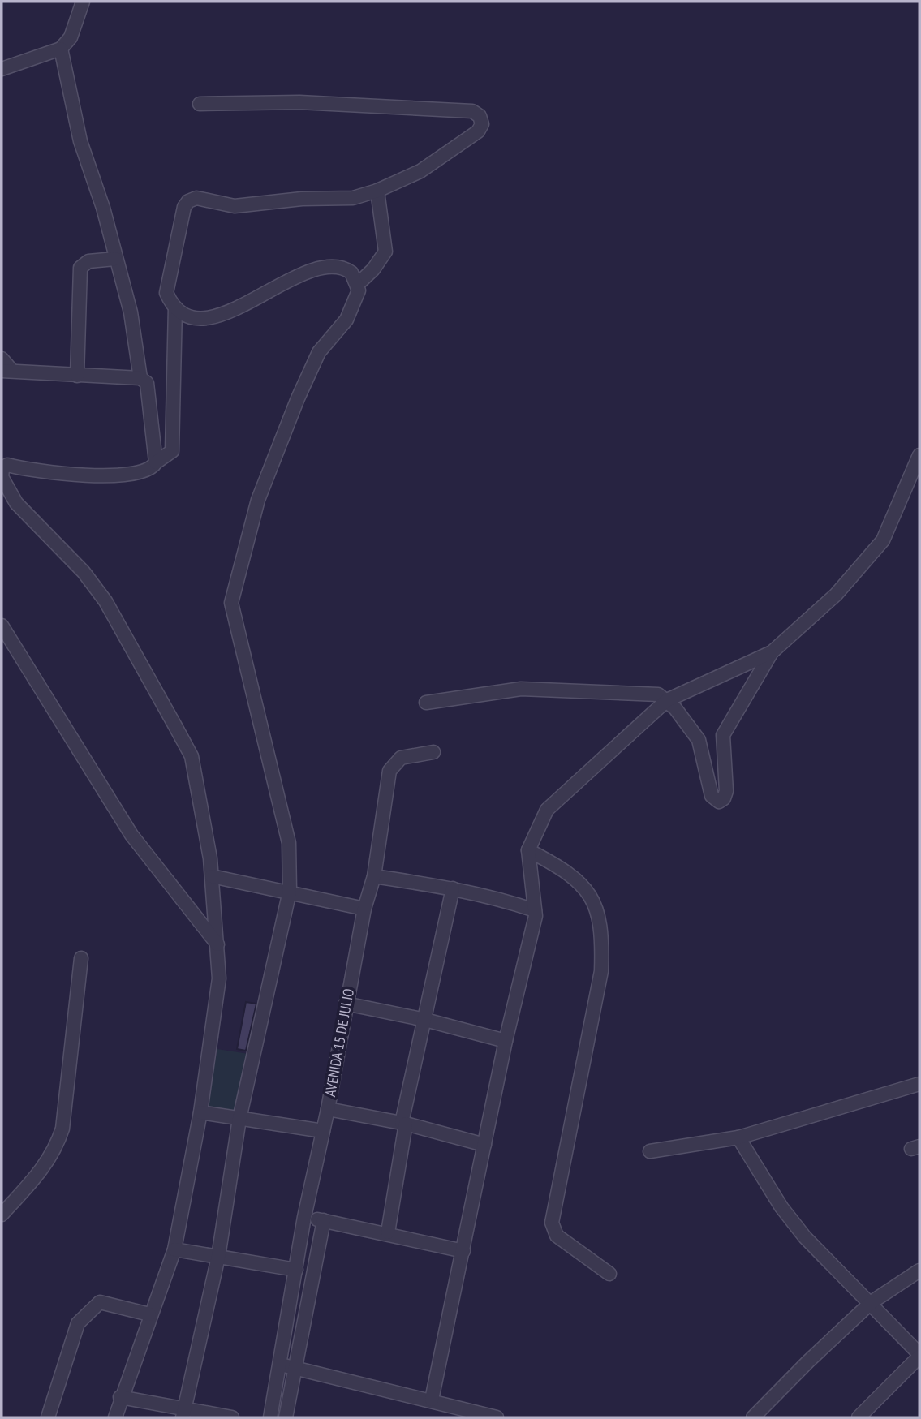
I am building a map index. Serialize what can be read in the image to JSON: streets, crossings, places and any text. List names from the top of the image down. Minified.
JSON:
{"streets":{"street":["AVENIDA 15 DE JULIO"]}}
